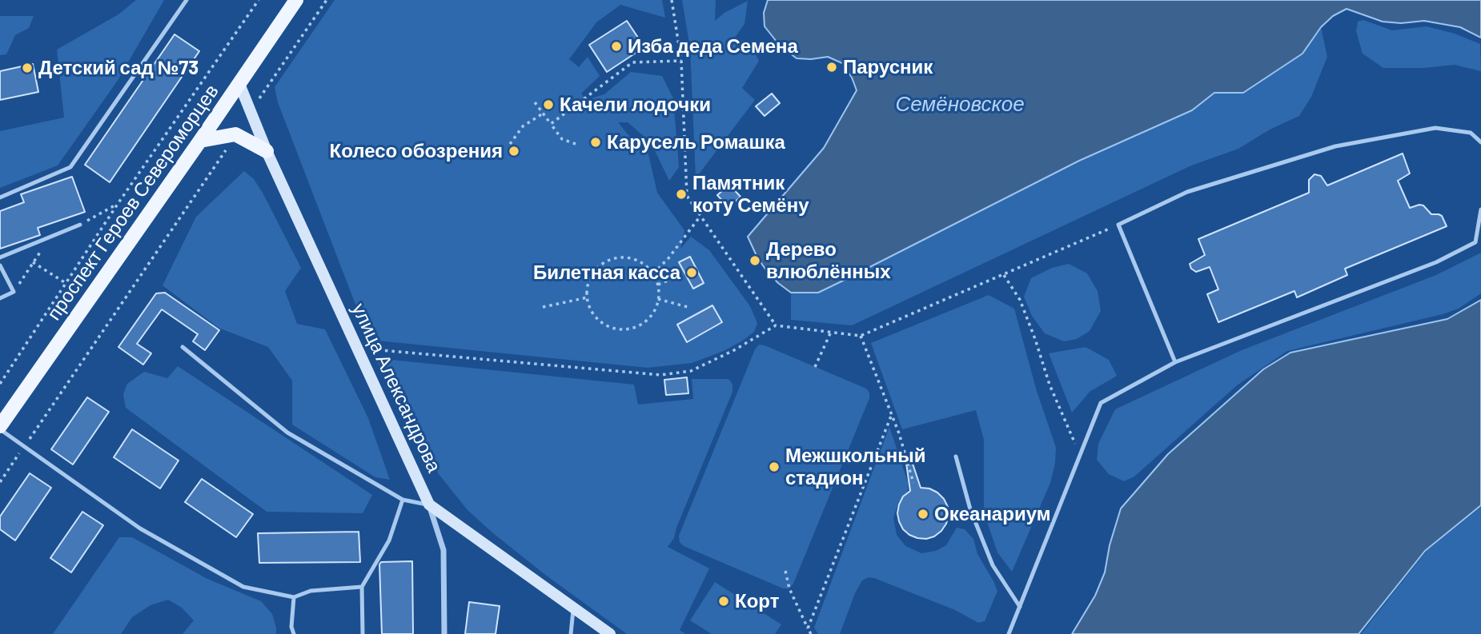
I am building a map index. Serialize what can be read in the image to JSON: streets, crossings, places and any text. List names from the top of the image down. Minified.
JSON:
{"streets":{"main road":["проспект Героев Североморцев"],"street":["улица Александрова"]},"crossings":[["проспект Героев Североморцев","улица Александрова"]],"water":["Семёновское"],"places":["Изба деда Семена","Парусник","Детский сад №73","Качели лодочки","Карусель Ромашка","Колесо обозрения","Памятник коту Семёну","Дерево влюблённых","Билетная касса","Межшкольный стадион","Океанариум","Корт"]}
